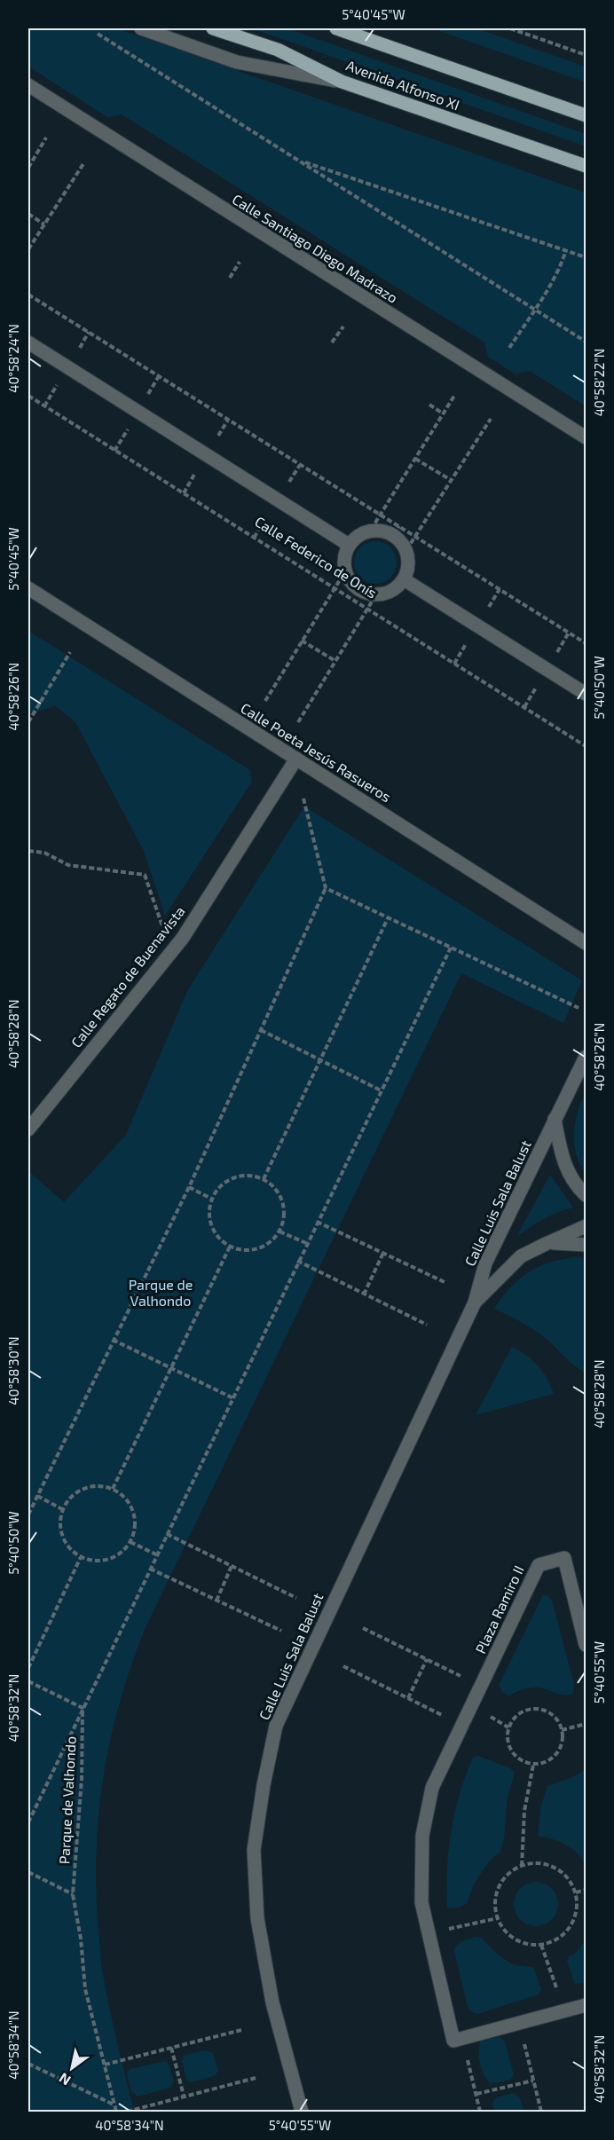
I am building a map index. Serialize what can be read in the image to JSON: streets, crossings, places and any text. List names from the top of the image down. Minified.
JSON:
{"streets":{"main road":["Avenida Alfonso XI"],"street":["Calle Santiago Diego Madrazo","Calle Federico de Onís","Calle Poeta Jesús Rasueros","Calle Regato de Buenavista","Calle Luis Sala Balust","Plaza Ramiro II"],"path":["Parque de Valhondo"]},"crossings":[["Calle Poeta Jesús Rasueros","Calle Regato de Buenavista"]],"parks":["Parque de Valhondo"],"north":"bottom left","coordinates":["5°40'45\"W","40°58'24\"N","40°58'22\"N","5°40'50\"W","40°58'26\"N","40°58'28\"N","40°58'30\"N","5°40'55\"W","40°58'32\"N","40°58'34\"N"]}
